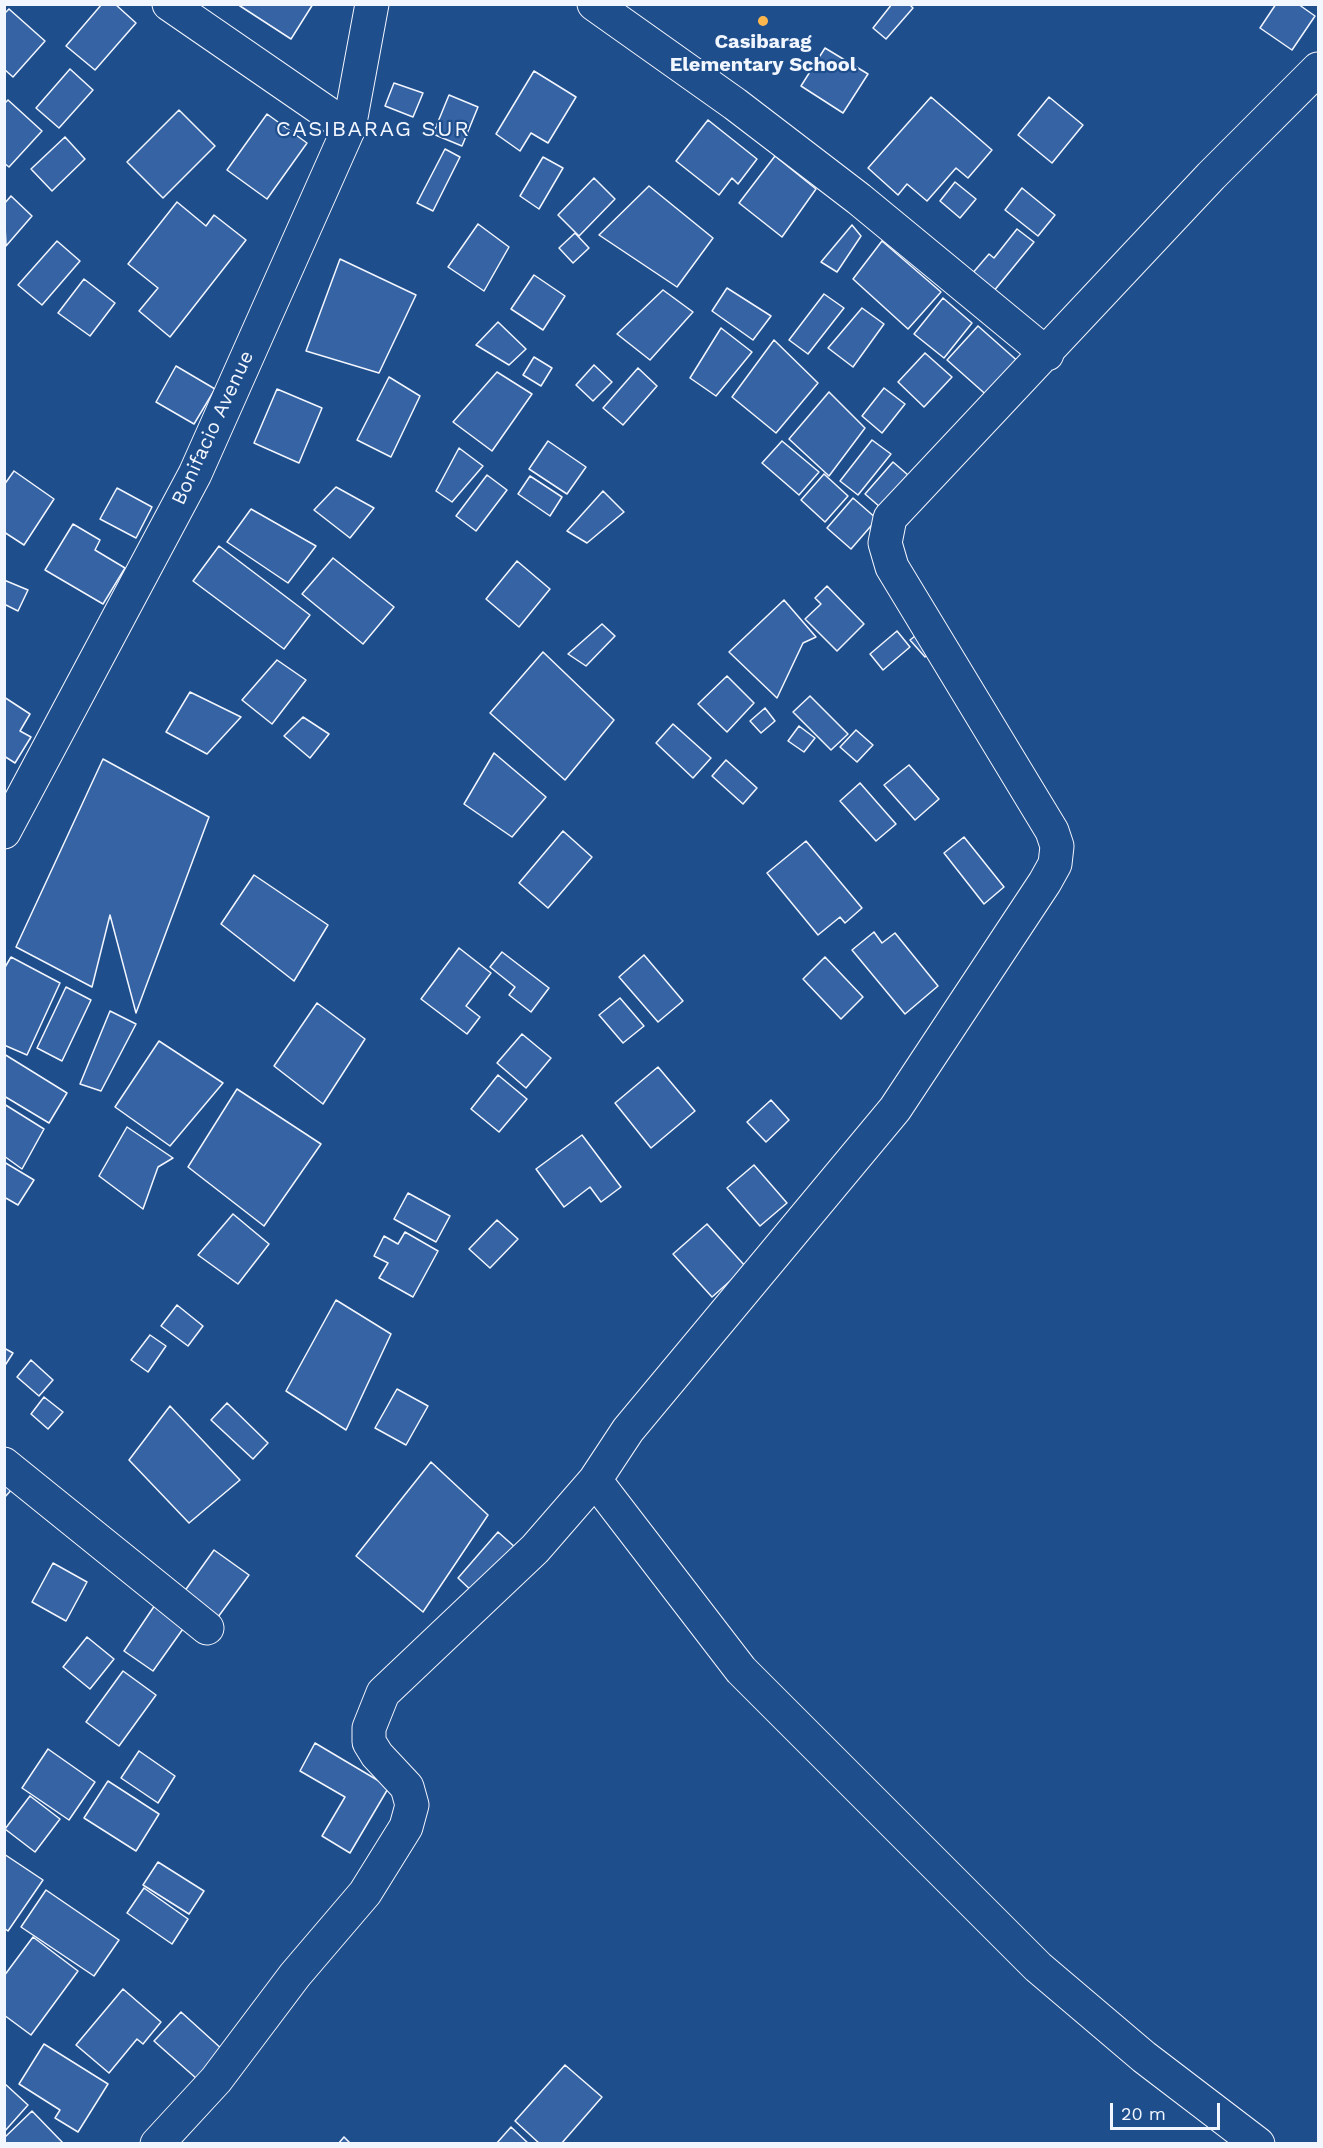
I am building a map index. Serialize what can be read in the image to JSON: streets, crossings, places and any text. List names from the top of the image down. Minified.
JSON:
{"streets":{"street":["Bonifacio Avenue"]},"districts":["CASIBARAG SUR"],"places":["Casibarag Elementary School"],"scale_bar":"20 m"}
